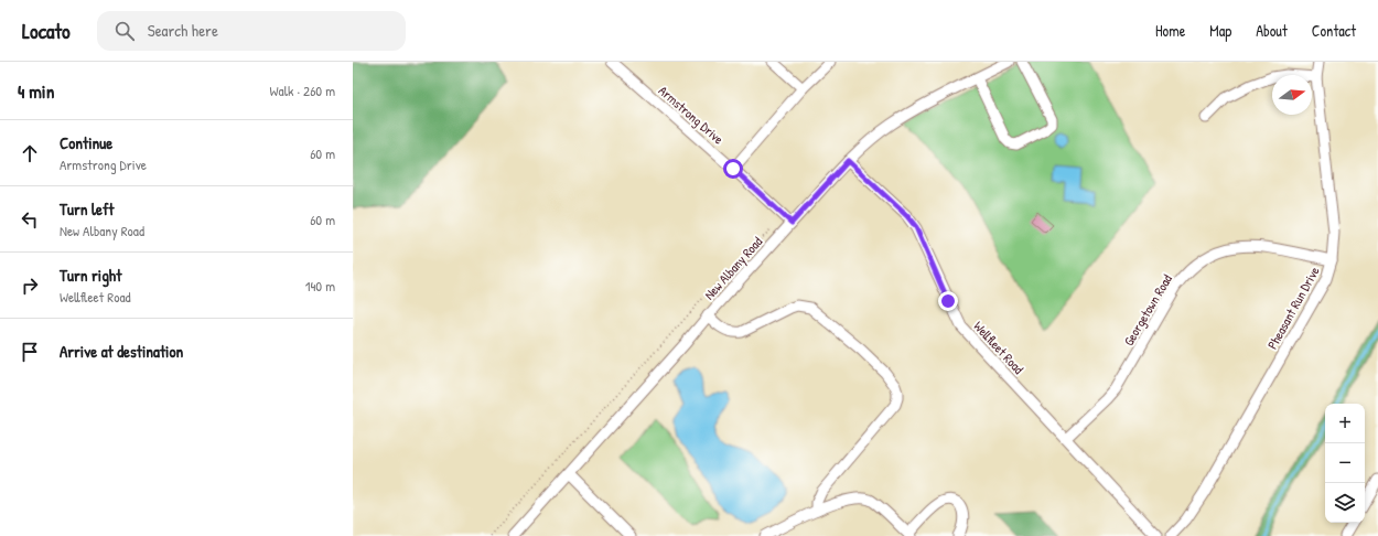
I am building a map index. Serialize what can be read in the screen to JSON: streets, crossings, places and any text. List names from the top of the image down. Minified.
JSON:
{"streets":{"street":["Armstrong Drive","New Albany Road","Pheasant Run Drive","Georgetown Road","Wellfleet Road"]},"crossings":[["Armstrong Drive","New Albany Road"],["New Albany Road","Wellfleet Road"],["Pheasant Run Drive","Georgetown Road"],["Georgetown Road","Wellfleet Road"]],"north":"right","page":{"header":"Locato","search":"Search here","nav":["Home","Map","About","Contact"],"heading":["4 min","Walk · 260 m"],"list":[["Continue","Armstrong Drive","60 m"],["Turn left","New Albany Road","60 m"],["Turn right","Wellfleet Road","140 m"],"Arrive at destination"],"map_buttons":["+","−"]}}
